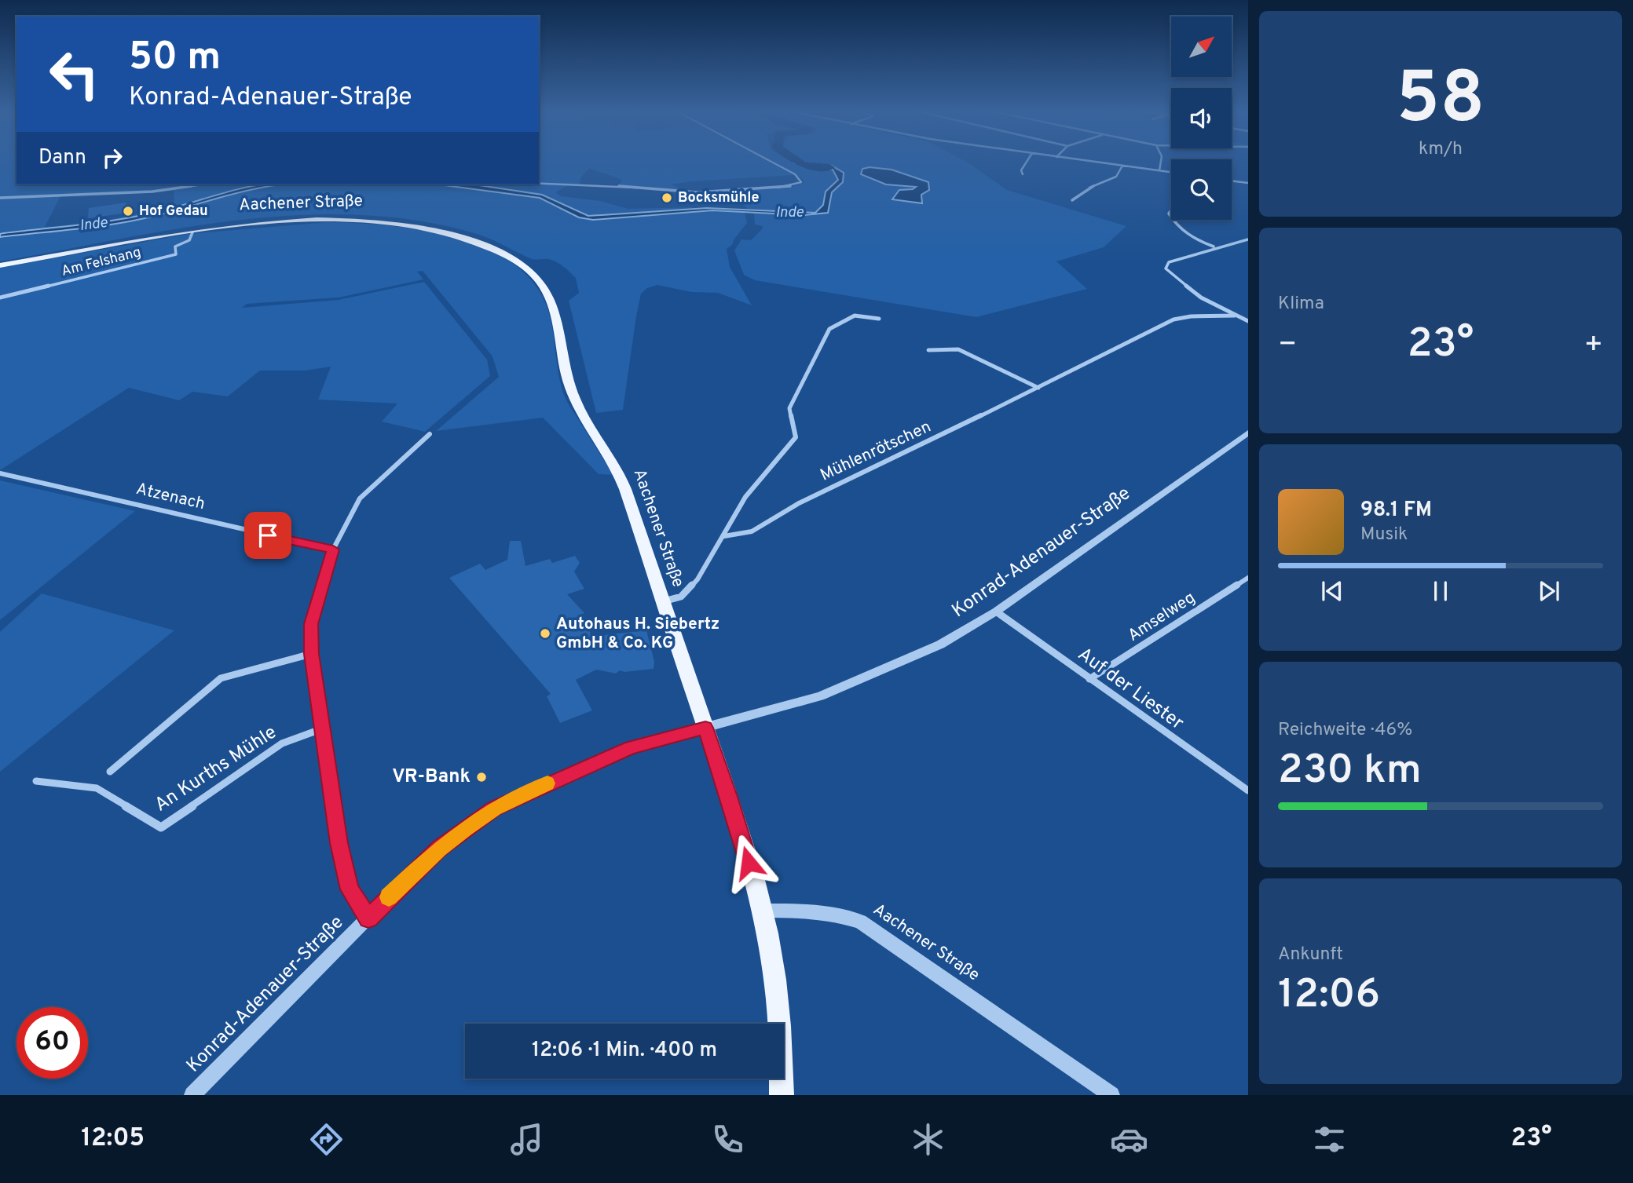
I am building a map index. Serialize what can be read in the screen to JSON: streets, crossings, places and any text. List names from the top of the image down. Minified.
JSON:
{"streets":{"main road":["Aachener Straße"],"street":["Am Felshang","Mühlenrötschen","Atzenach","Konrad-Adenauer-Straße","Amselweg","Auf der Liester","An Kurths Mühle"]},"crossings":[["Aachener Straße","Am Felshang"],["Aachener Straße","Konrad-Adenauer-Straße"],["Konrad-Adenauer-Straße","Auf der Liester"],["Amselweg","Auf der Liester"]],"water":["Inde"],"places":["Bocksmühle","Hof Gedau","Autohaus H. Siebertz GmbH & Co. KG","VR-Bank"],"north":"top right","page":{"tile":[["58","km/h"],"Klima",["Reichweite · 46%","230 km"],["Ankunft","12:06"]],"turn":["50 m","Konrad-Adenauer-Straße"],"then":"Dann","heat":["−","23°","+"],"song":["98.1 FM","Musik"],"limit":"60","trip":"12:06 · 1 Min. · 400 m","tabs":["12:05","23°"]}}
